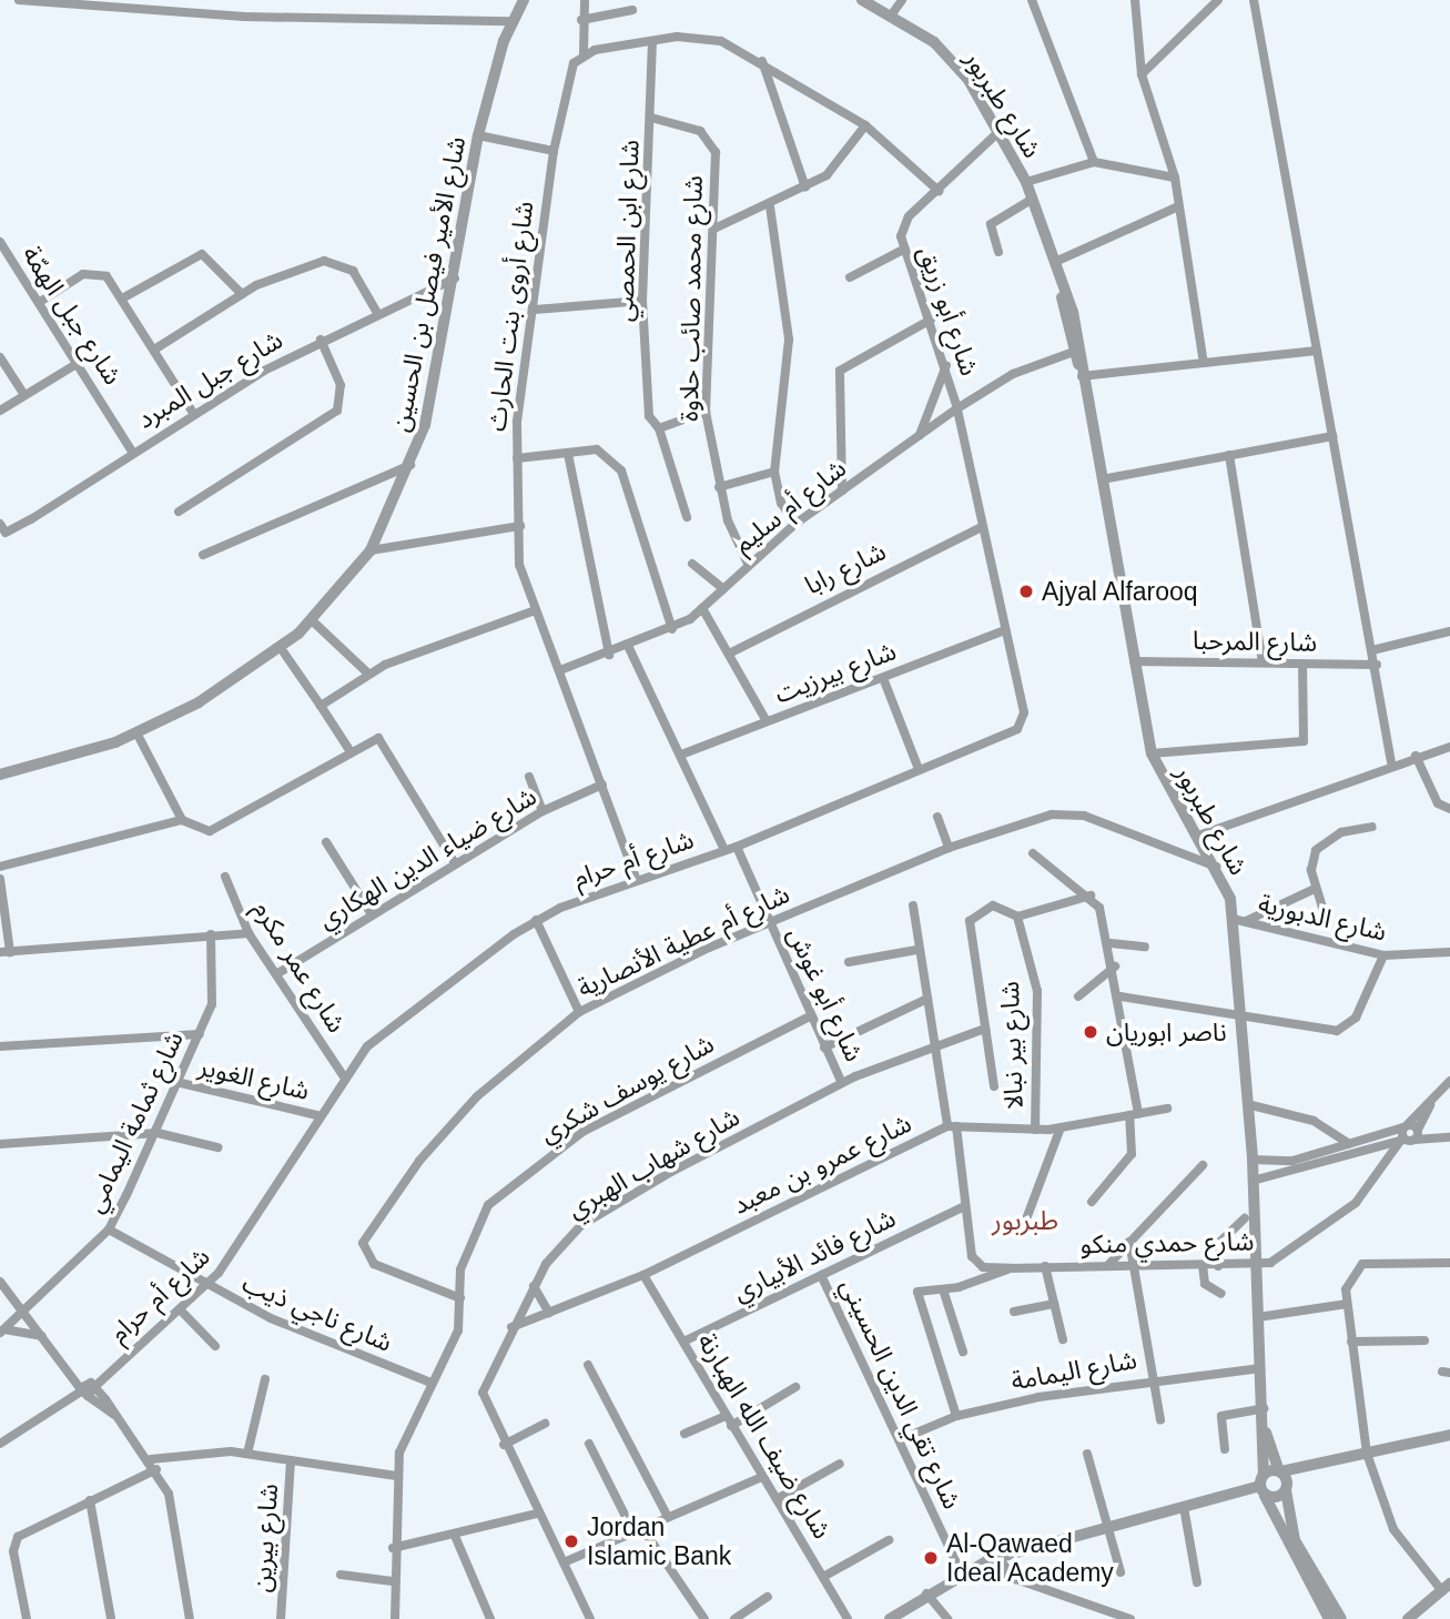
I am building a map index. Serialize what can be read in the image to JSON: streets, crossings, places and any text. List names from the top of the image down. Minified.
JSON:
{"streets":{"street":["شارع طبربور","شارع ابن الحمصي","شارع الأمير فيصل بن الحسين","شارع محمد صائب حلاوة","شارع أبو زريق","شارع جبل الهمّة","شارع أروى بنت الحارث","شارع جبل المبرد","شارع أم سليم","شارع رابا","شارع المرحبا","شارع بيرزيت","شارع ضياء الدين الهكاري","شارع أم حرام","شارع الدبورية","شارع أم عطية الأنصارية","شارع عمر مكرم","شارع أبو غوش","شارع بير نبالا","شارع الغوير","شارع يوسف شكري","شارع ثمامة اليمامي","شارع شهاب الهبري","شارع عمرو بن معبد","شارع حمدي منكو","شارع فائد الأبياري","شارع ناجي ذيب","شارع اليمامة","شارع تقي الدين الحسيني","شارع ضيف الله الهبارنة","شارع بيرين"]},"crossings":[["شارع طبربور","شارع أبو زريق"],["شارع طبربور","شارع أم سليم"],["شارع طبربور","شارع المرحبا"],["شارع طبربور","شارع الدبورية"],["شارع طبربور","شارع أم عطية الأنصارية"],["شارع طبربور","شارع حمدي منكو"],["شارع طبربور","شارع اليمامة"],["شارع ابن الحمصي","شارع محمد صائب حلاوة"],["شارع الأمير فيصل بن الحسين","شارع جبل المبرد"],["شارع محمد صائب حلاوة","شارع أم سليم"],["شارع أبو زريق","شارع أم سليم"],["شارع أبو زريق","شارع أم حرام"],["شارع جبل الهمّة","شارع جبل المبرد"],["شارع أروى بنت الحارث","شارع أم سليم"],["شارع أروى بنت الحارث","شارع ضياء الدين الهكاري"],["شارع أروى بنت الحارث","شارع أم حرام"],["شارع أم سليم","شارع أم حرام"],["شارع رابا","شارع أم حرام"],["شارع بيرزيت","شارع أم حرام"],["شارع ضياء الدين الهكاري","شارع عمر مكرم"],["شارع أم حرام","شارع عمر مكرم"],["شارع أم حرام","شارع أبو غوش"],["شارع أم حرام","شارع الغوير"],["شارع أم حرام","شارع ناجي ذيب"],["شارع أم عطية الأنصارية","شارع أبو غوش"],["شارع أم عطية الأنصارية","شارع يوسف شكري"],["شارع أبو غوش","شارع يوسف شكري"],["شارع أبو غوش","شارع شهاب الهبري"],["شارع بير نبالا","شارع عمرو بن معبد"],["شارع الغوير","شارع ثمامة اليمامي"],["شارع يوسف شكري","شارع ناجي ذيب"],["شارع ثمامة اليمامي","شارع ناجي ذيب"],["شارع شهاب الهبري","شارع عمرو بن معبد"],["شارع شهاب الهبري","شارع حمدي منكو"],["شارع عمرو بن معبد","شارع حمدي منكو"],["شارع عمرو بن معبد","شارع ضيف الله الهبارنة"],["شارع حمدي منكو","شارع فائد الأبياري"],["شارع فائد الأبياري","شارع تقي الدين الحسيني"],["شارع فائد الأبياري","شارع ضيف الله الهبارنة"],["شارع اليمامة","شارع تقي الدين الحسيني"]],"districts":["طبربور"],"places":["Ajyal Alfarooq","ناصر ابوريان","Jordan Islamic Bank","Al-Qawaed Ideal Academy"]}
